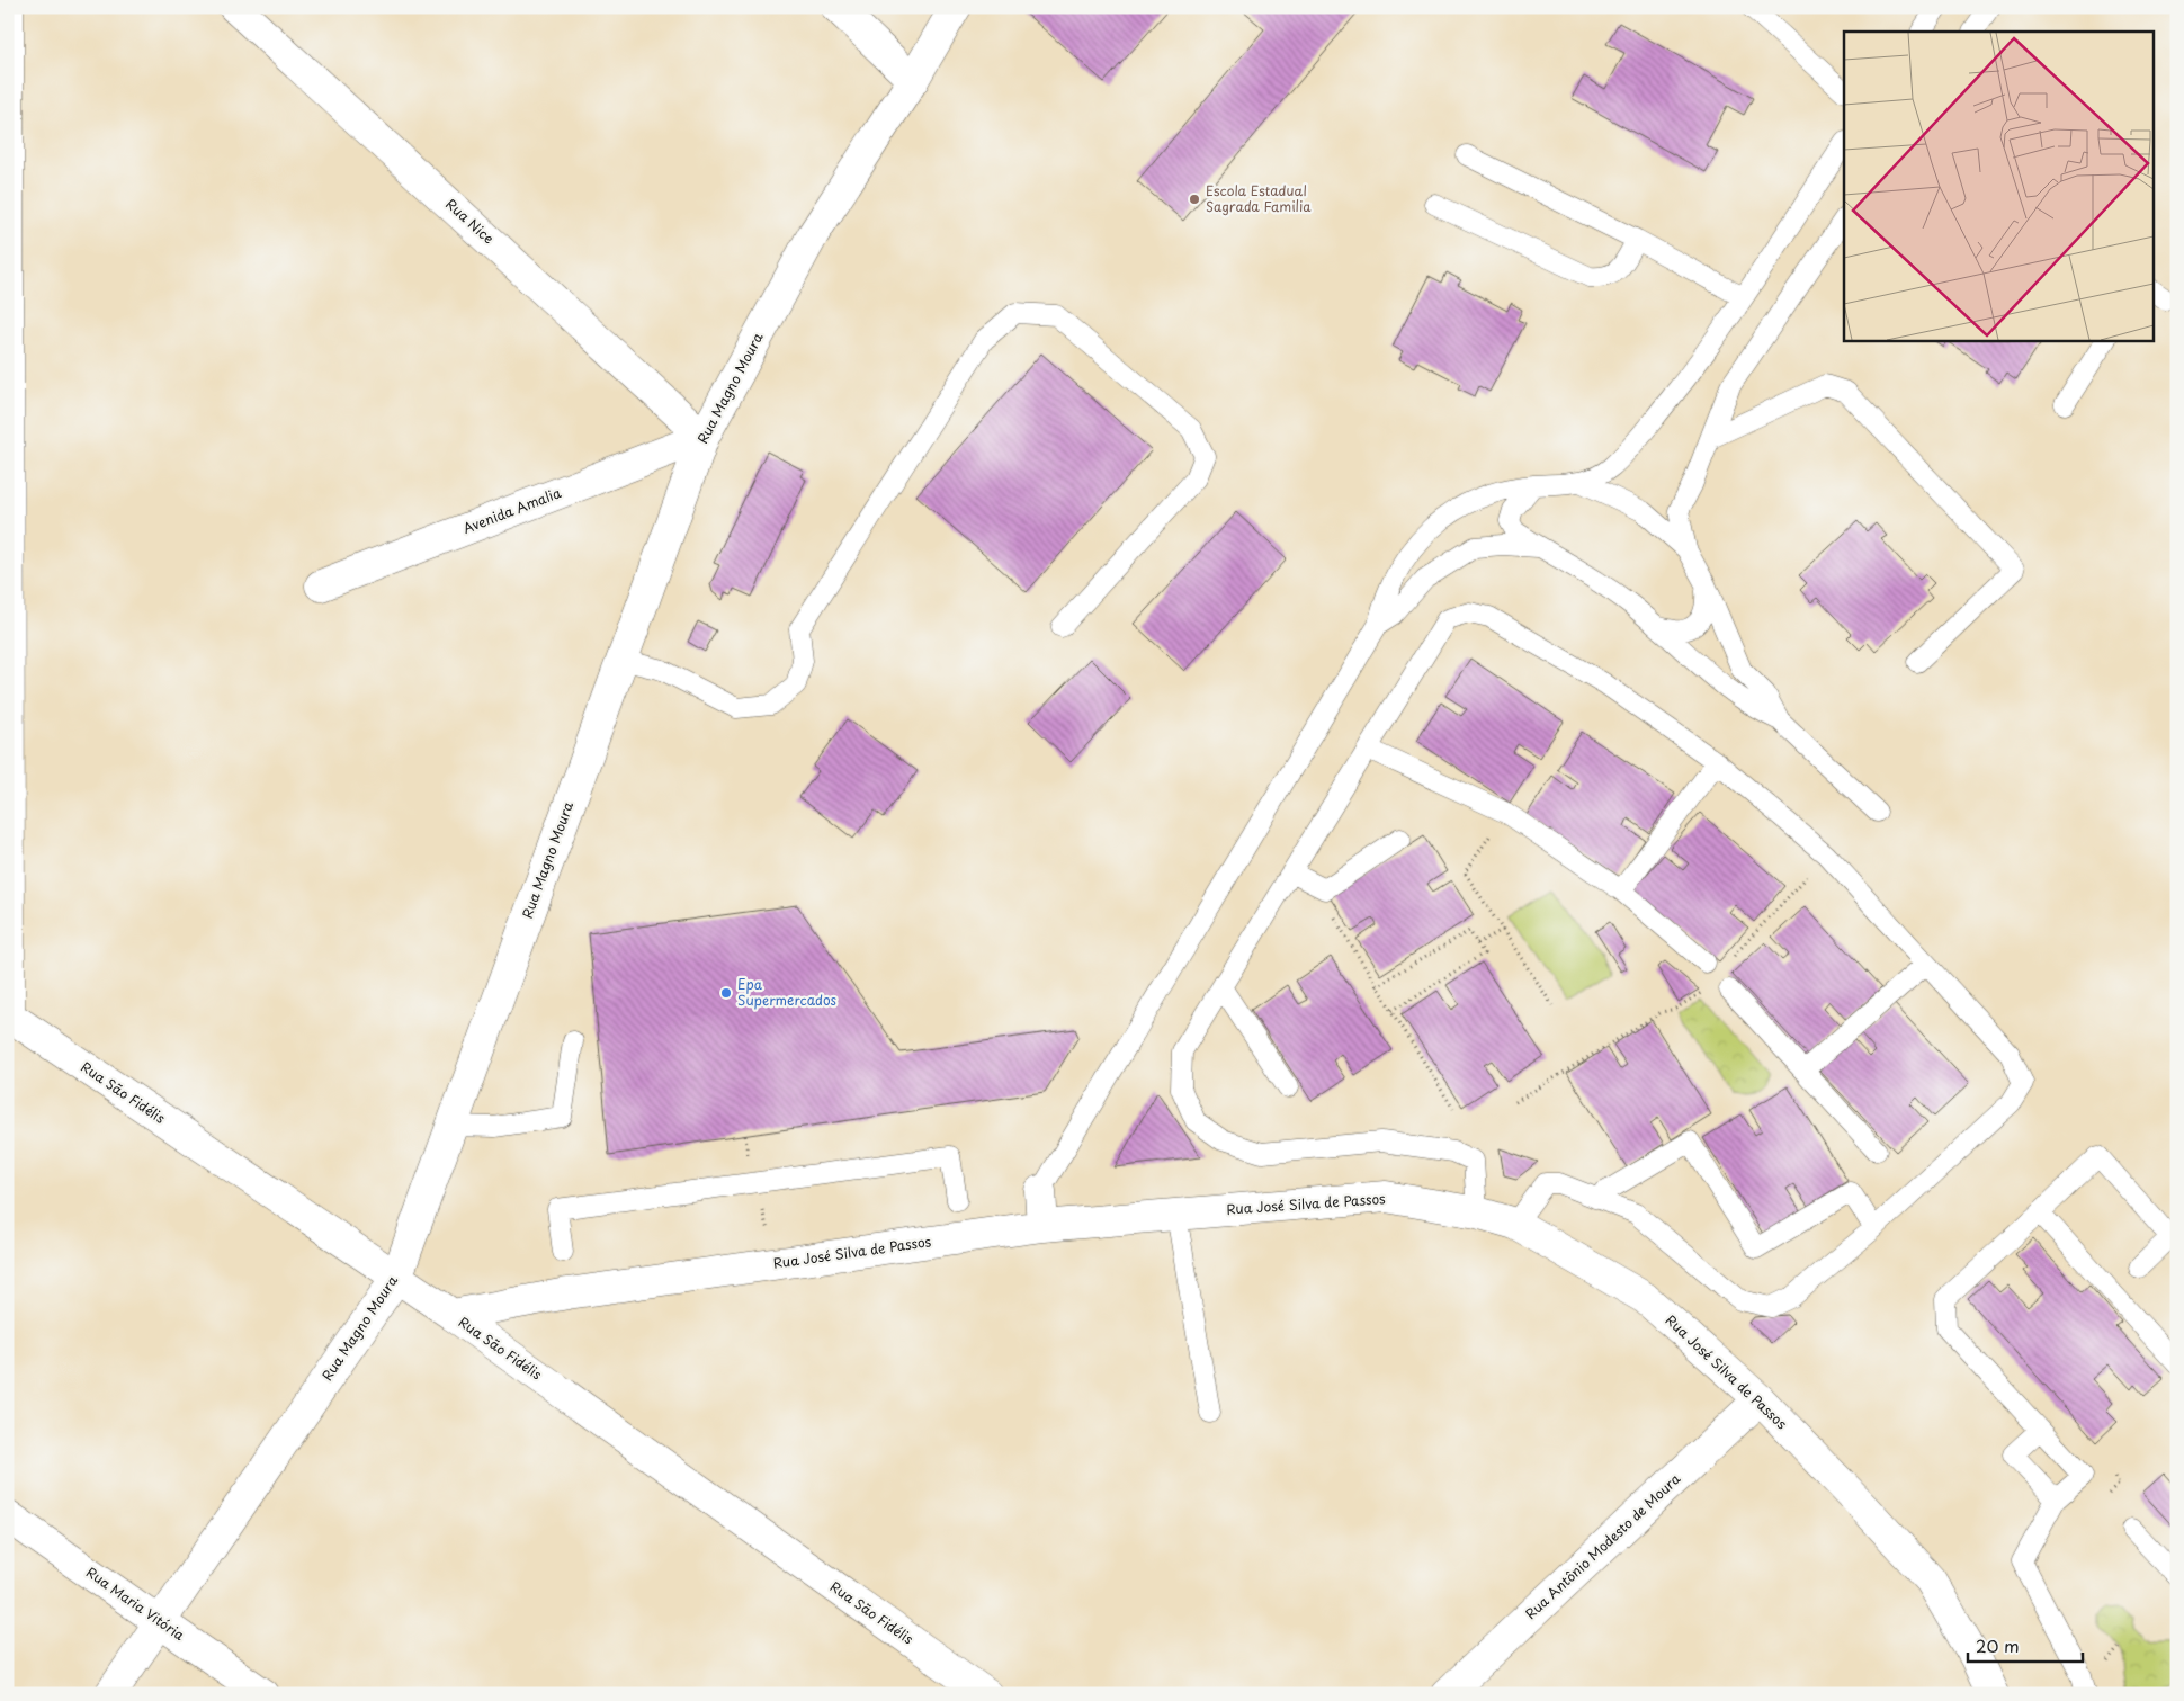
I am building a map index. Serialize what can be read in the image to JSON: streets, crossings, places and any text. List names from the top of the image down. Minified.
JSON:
{"streets":{"street":["Rua Nice","Rua Magno Moura","Avenida Amalia","Rua São Fidélis","Rua José Silva de Passos","Rua Antônio Modesto de Moura","Rua Maria Vitória"]},"crossings":[["Rua Nice","Rua Magno Moura"],["Rua Nice","Avenida Amalia"],["Rua Magno Moura","Avenida Amalia"],["Rua Magno Moura","Rua São Fidélis"],["Rua Magno Moura","Rua Maria Vitória"],["Rua São Fidélis","Rua José Silva de Passos"],["Rua José Silva de Passos","Rua Antônio Modesto de Moura"]],"places":["Escola Estadual Sagrada Familia","Epa Supermercados"],"scale_bar":"20 m"}
